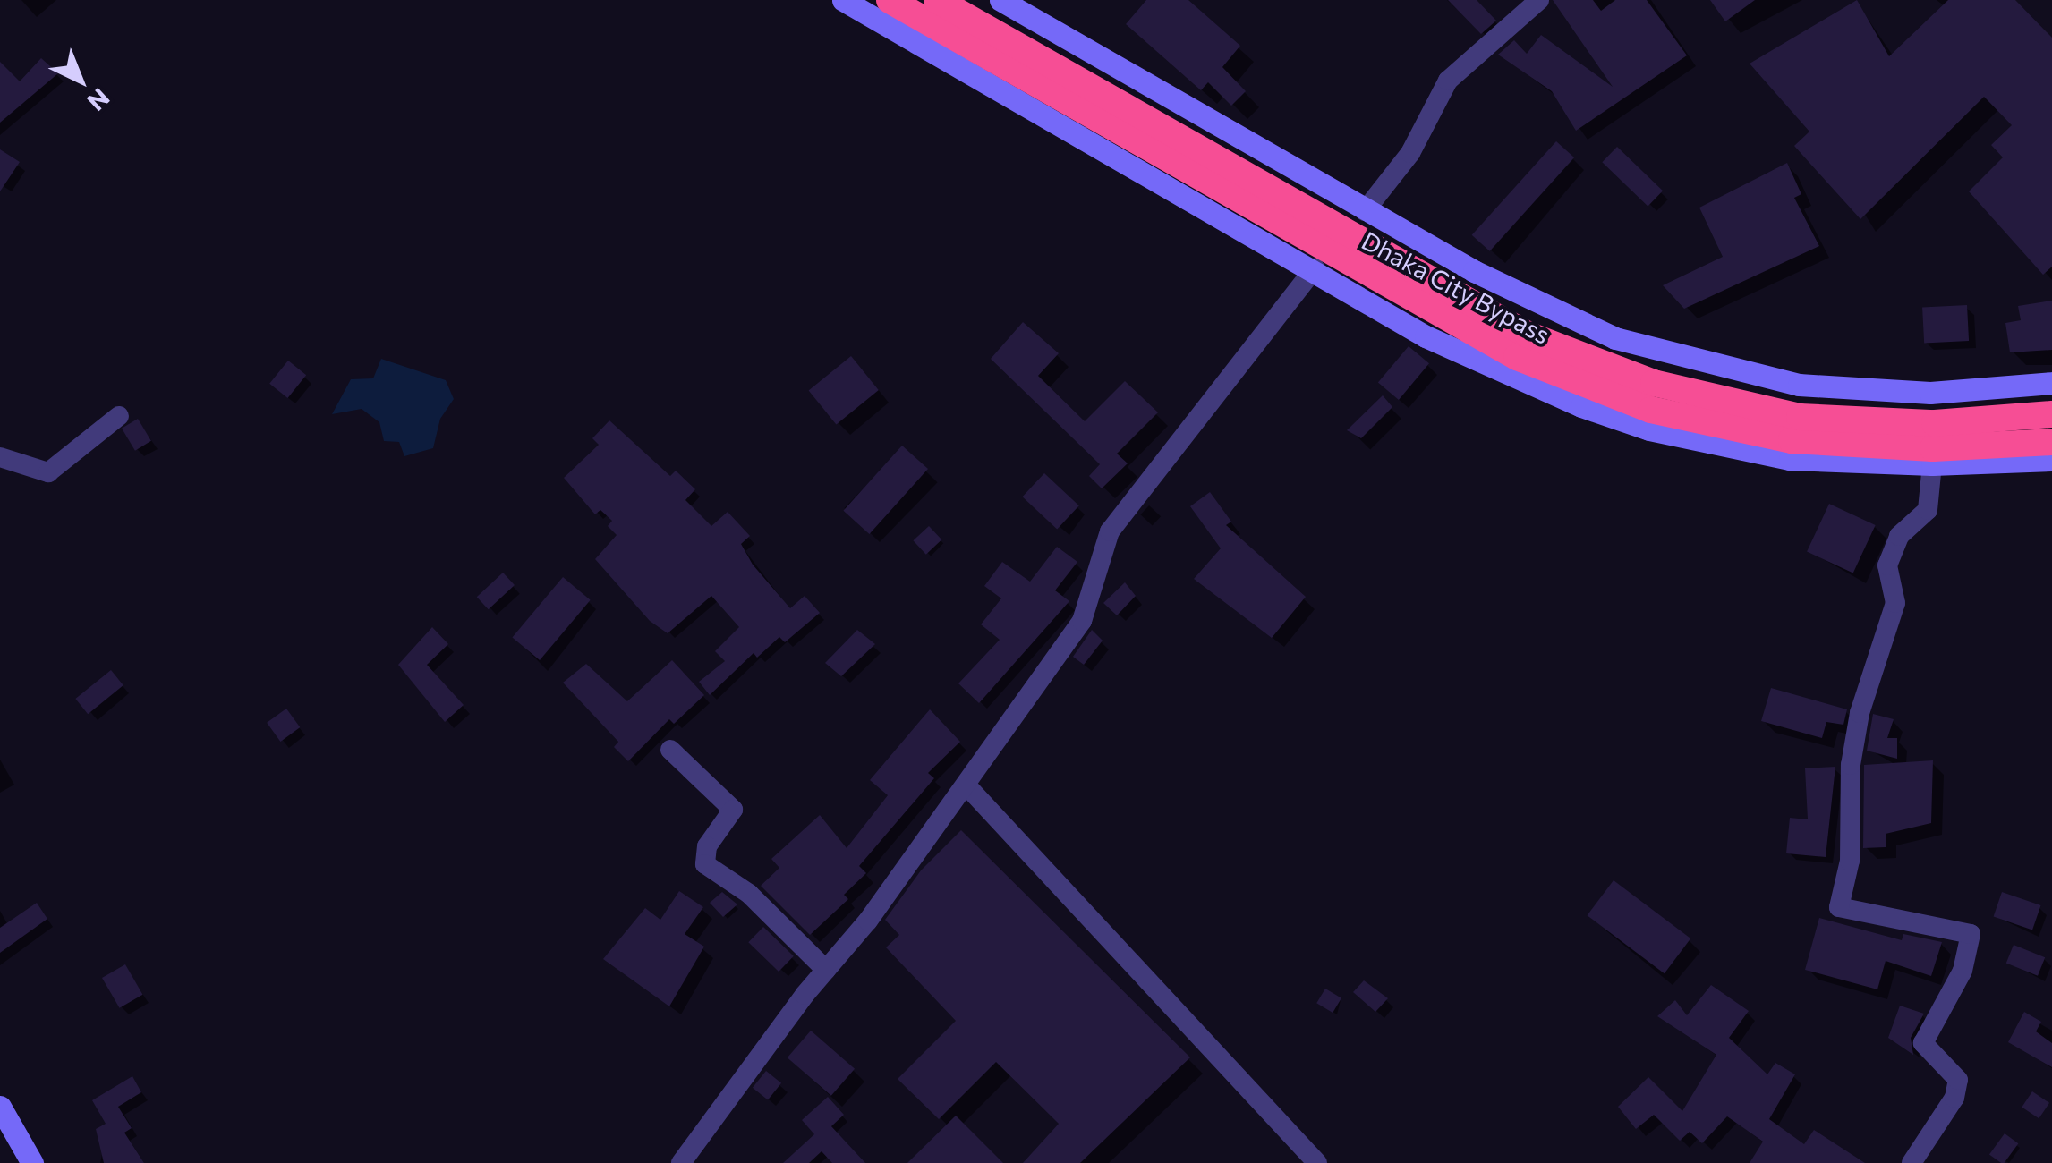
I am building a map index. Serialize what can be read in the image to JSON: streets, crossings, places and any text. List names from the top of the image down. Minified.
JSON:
{"streets":{"highway":["Dhaka City Bypass"]},"north":"bottom right"}
